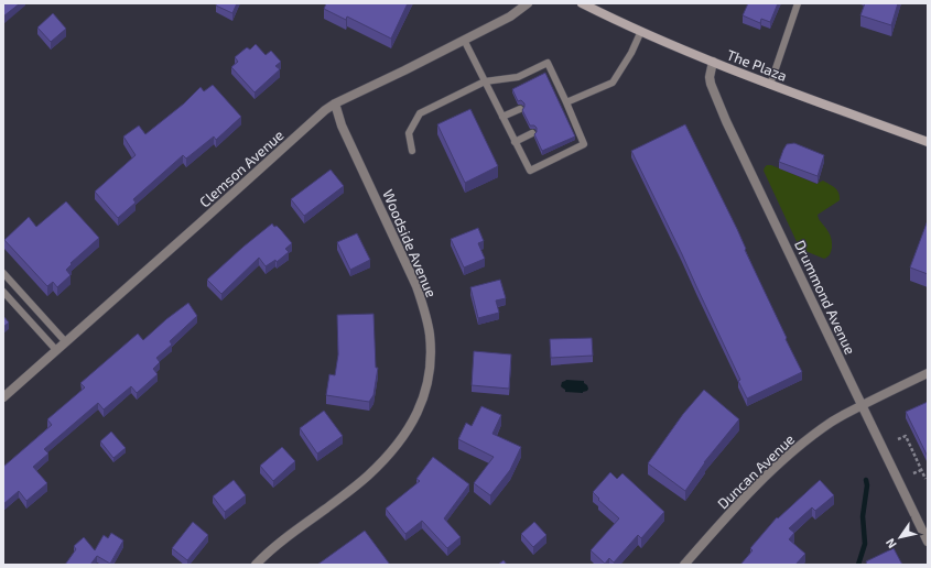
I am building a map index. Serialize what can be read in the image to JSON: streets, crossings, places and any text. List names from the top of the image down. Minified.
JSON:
{"streets":{"main road":["The Plaza"],"street":["Clemson Avenue","Woodside Avenue","Drummond Avenue","Duncan Avenue"]},"crossings":[["The Plaza","Drummond Avenue"],["Clemson Avenue","Woodside Avenue"],["Drummond Avenue","Duncan Avenue"]],"north":"bottom left"}
